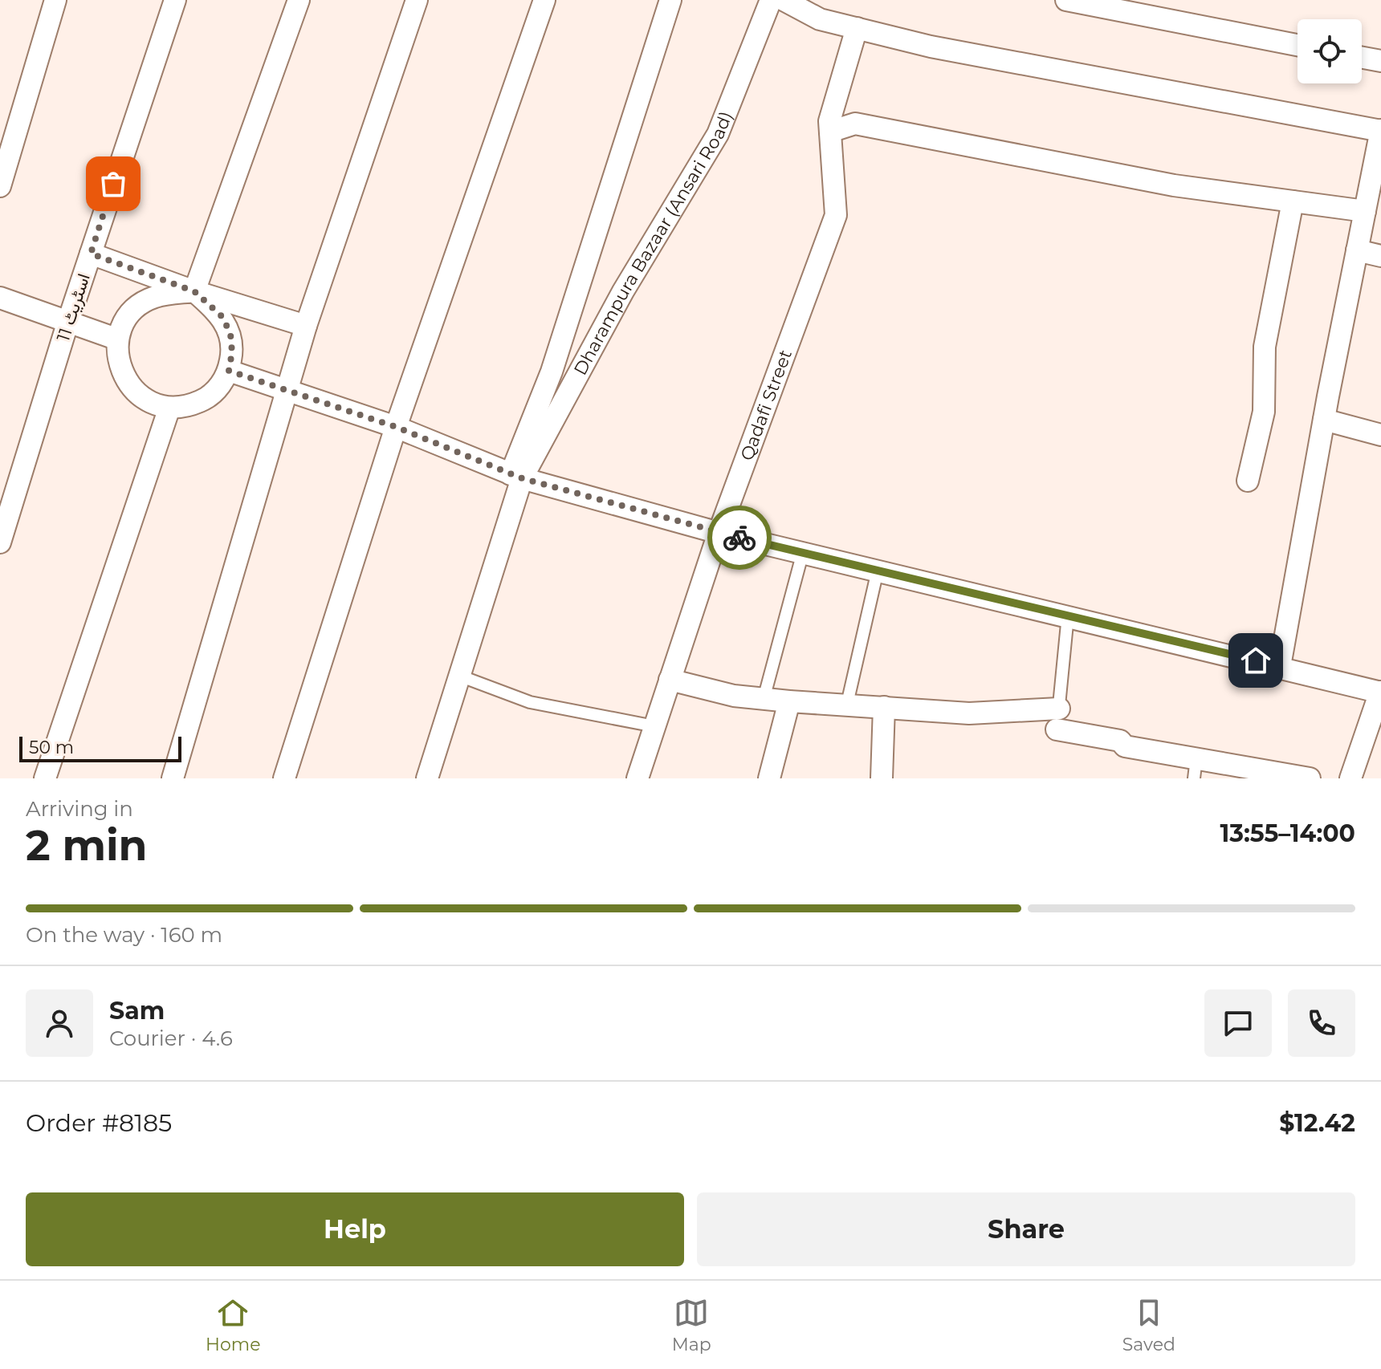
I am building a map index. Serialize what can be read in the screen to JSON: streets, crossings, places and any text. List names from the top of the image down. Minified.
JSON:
{"streets":{"street":["Dharampura Bazaar (Ansari Road)","اسٹریٹ 11","Qadafi Street"]},"scale_bar":"50 m","page":{"scale":"50 m","heading":["2 min","Arriving in","13:55–14:00"],"panel":["Sam","Courier · 4.6","Order #8185","$12.42"],"bar":"On the way · 160 m","buttons":["Help","Share"],"tabs":["Home","Map","Saved"]}}
